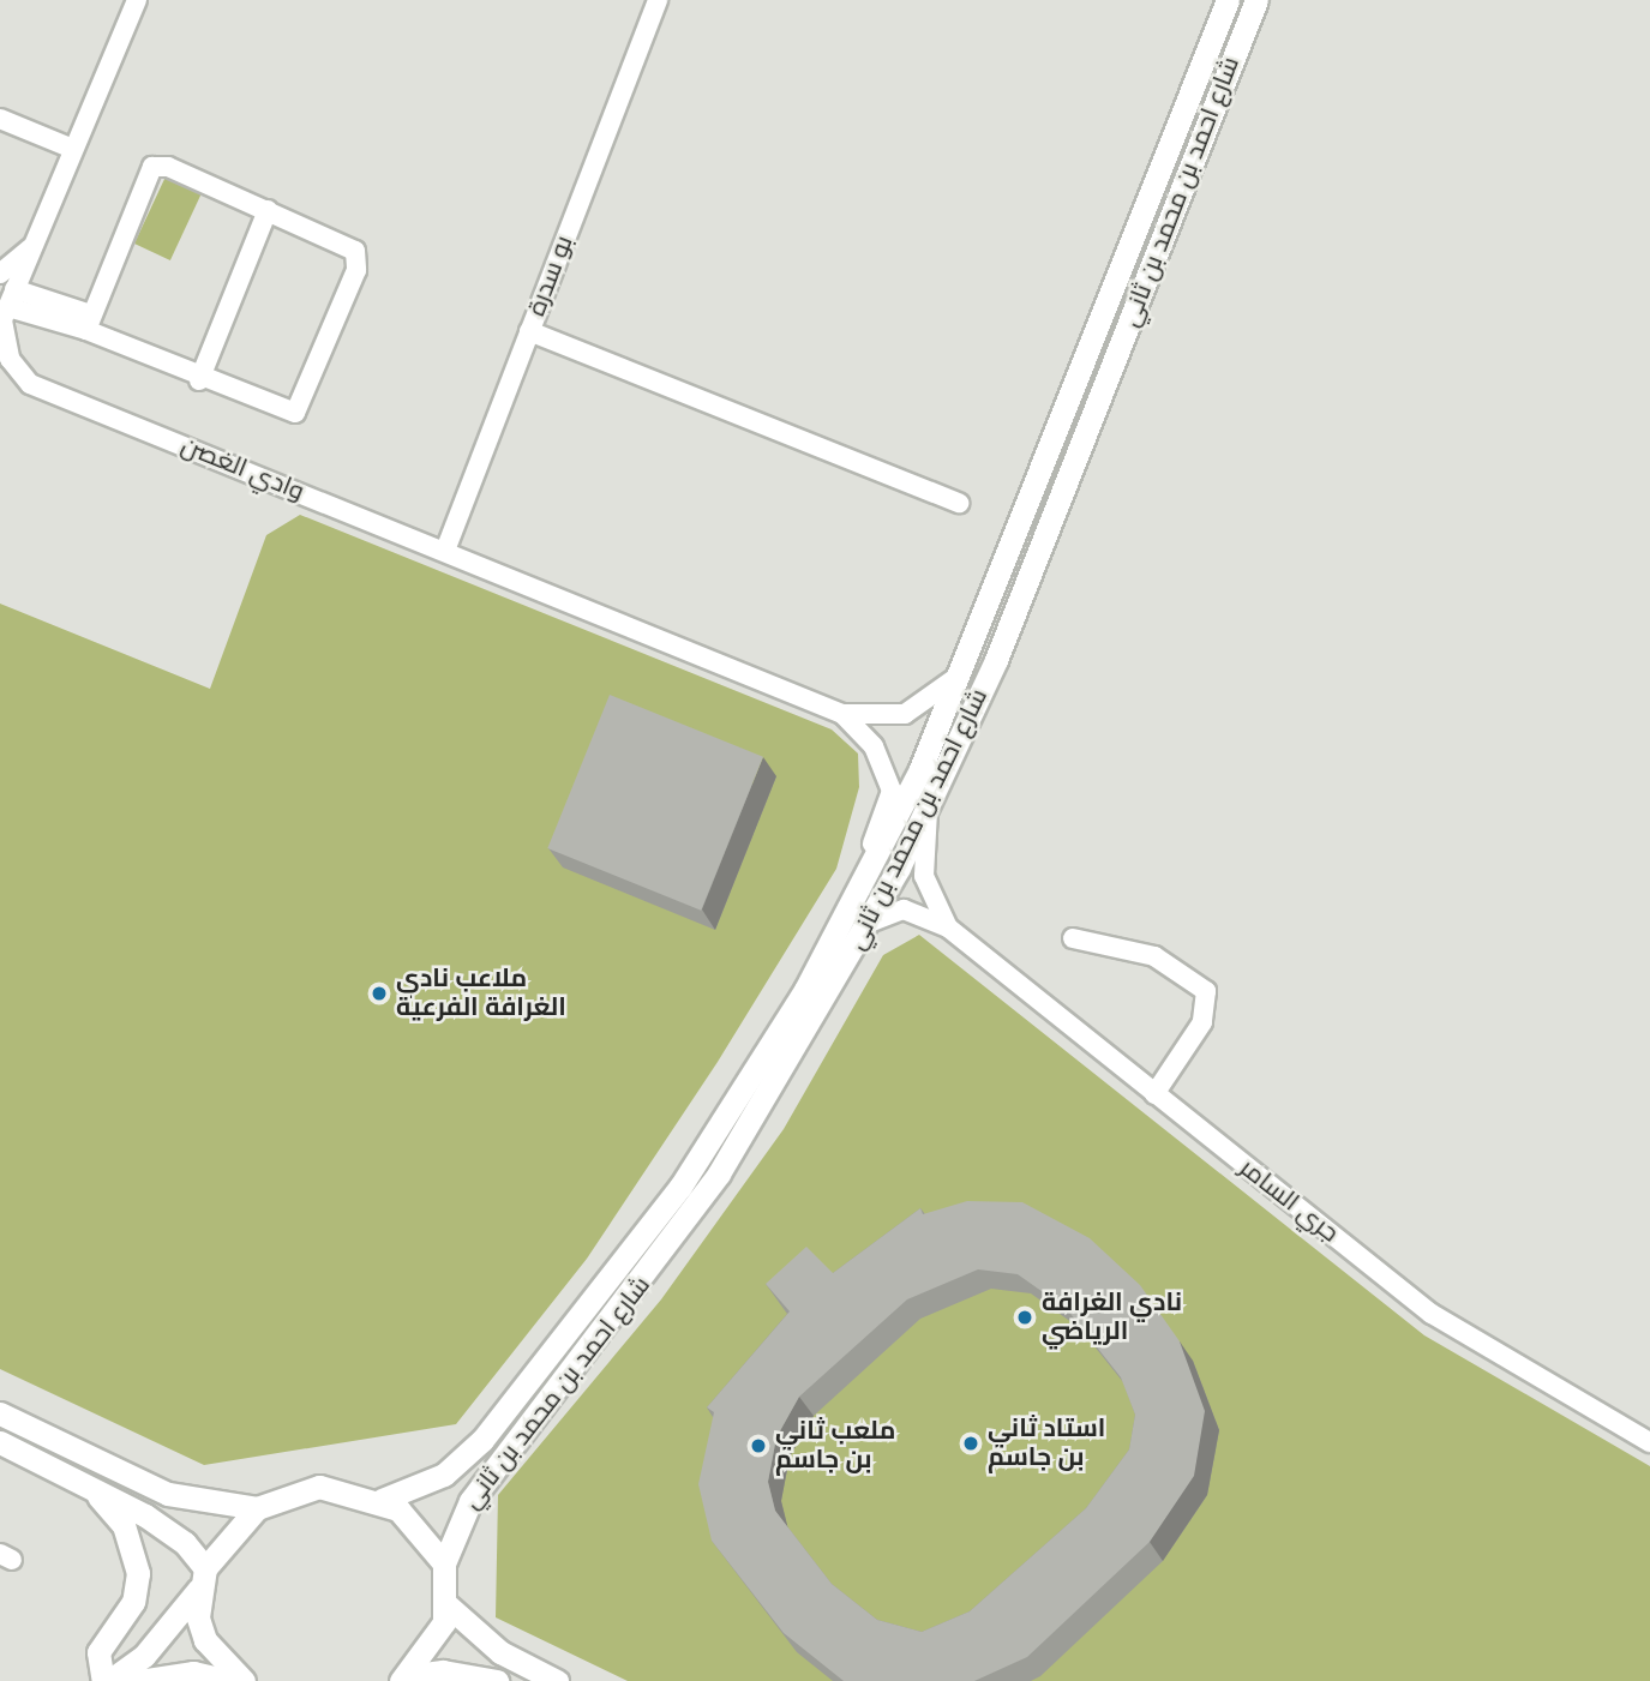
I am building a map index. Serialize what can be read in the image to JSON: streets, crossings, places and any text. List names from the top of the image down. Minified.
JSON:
{"streets":{"street":["شارع احمد بن محمد بن ثاني","بو سدرة","وادي الغصن","جري السامر"]},"crossings":[["شارع احمد بن محمد بن ثاني","وادي الغصن"],["شارع احمد بن محمد بن ثاني","جري السامر"],["بو سدرة","وادي الغصن"]],"places":["ملاعب نادي الغرافة الفرعية","نادي الغرافة الرياضي","استاد ثاني بن جاسم","ملعب ثاني بن جاسم"]}
